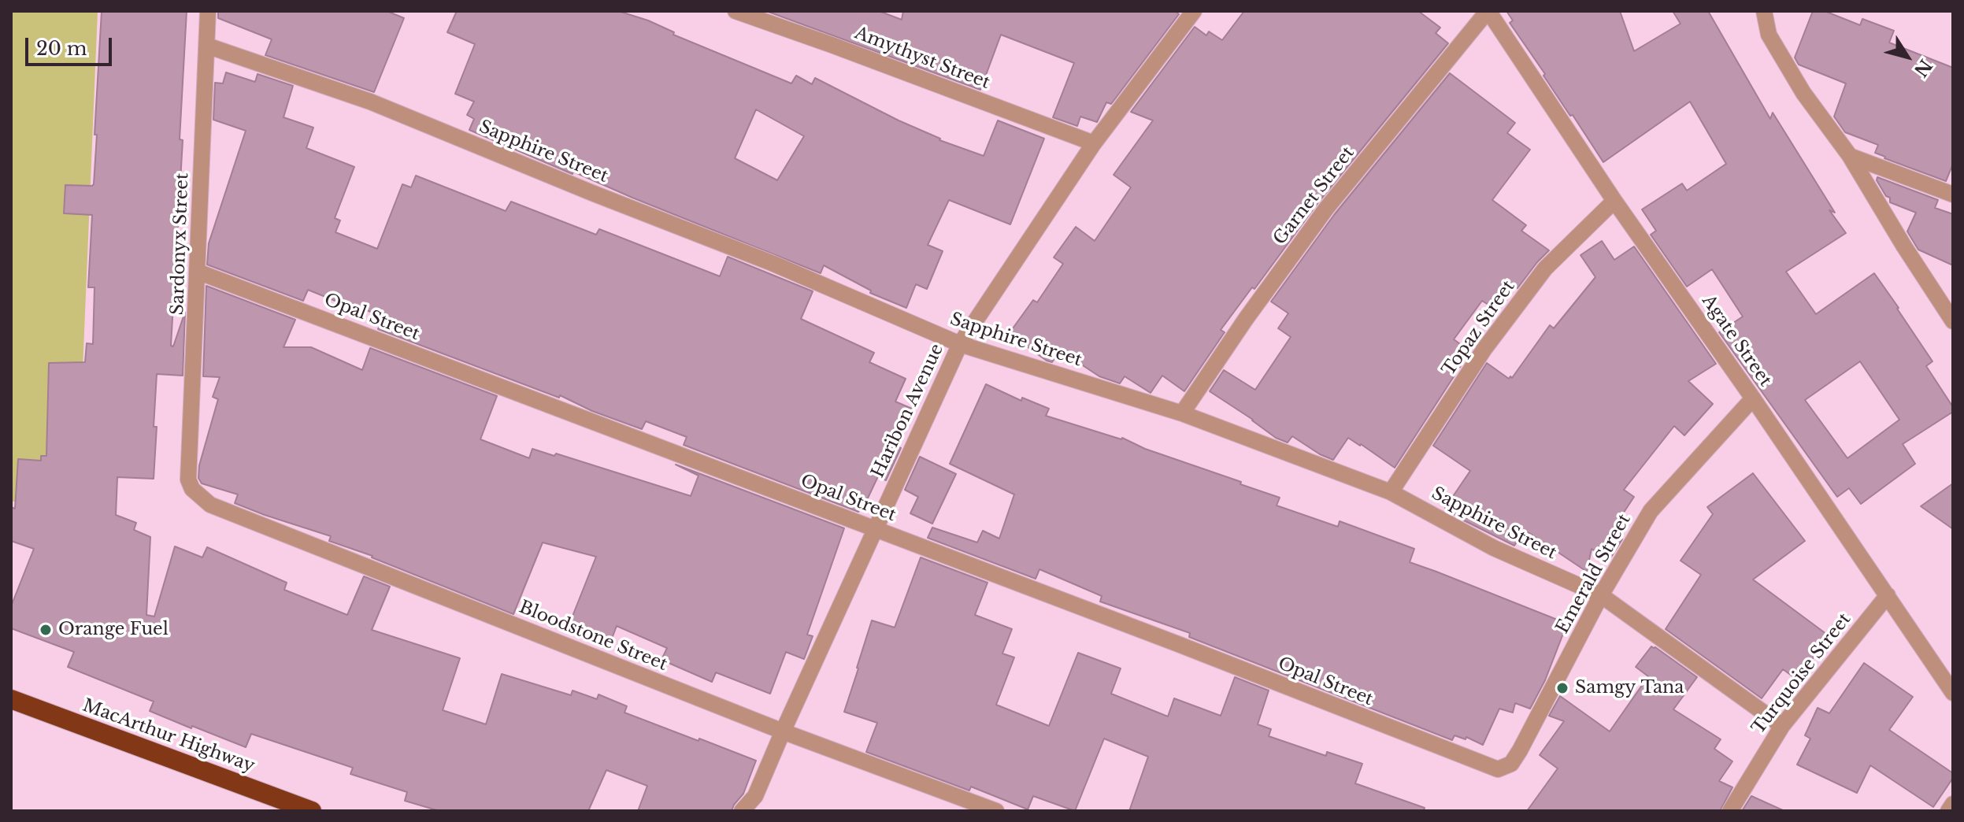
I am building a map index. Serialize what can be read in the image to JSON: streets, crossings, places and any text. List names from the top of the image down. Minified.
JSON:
{"streets":{"highway":["MacArthur Highway"],"street":["Amythyst Street","Sapphire Street","Garnet Street","Sardonyx Street","Opal Street","Topaz Street","Agate Street","Haribon Avenue","Emerald Street","Bloodstone Street","Turquoise Street"]},"crossings":[["Amythyst Street","Haribon Avenue"],["Sapphire Street","Garnet Street"],["Sapphire Street","Sardonyx Street"],["Sapphire Street","Topaz Street"],["Sapphire Street","Haribon Avenue"],["Sapphire Street","Emerald Street"],["Sapphire Street","Turquoise Street"],["Garnet Street","Agate Street"],["Sardonyx Street","Opal Street"],["Sardonyx Street","Bloodstone Street"],["Opal Street","Haribon Avenue"],["Opal Street","Emerald Street"],["Topaz Street","Agate Street"],["Agate Street","Emerald Street"],["Agate Street","Turquoise Street"],["Haribon Avenue","Bloodstone Street"]],"places":["Orange Fuel","Samgy Tana"],"scale_bar":"20 m","north":"bottom right"}
